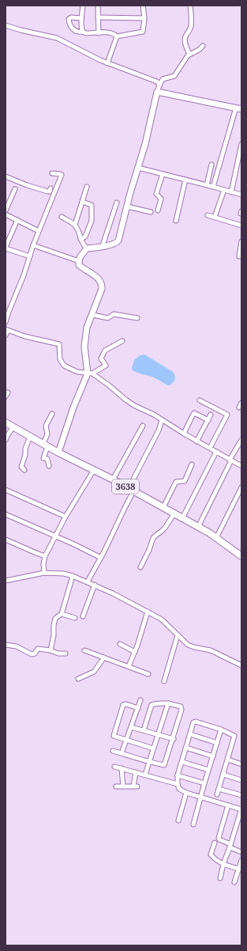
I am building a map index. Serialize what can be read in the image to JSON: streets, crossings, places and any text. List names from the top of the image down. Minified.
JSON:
{"streets":{"main road":["3638"]}}
